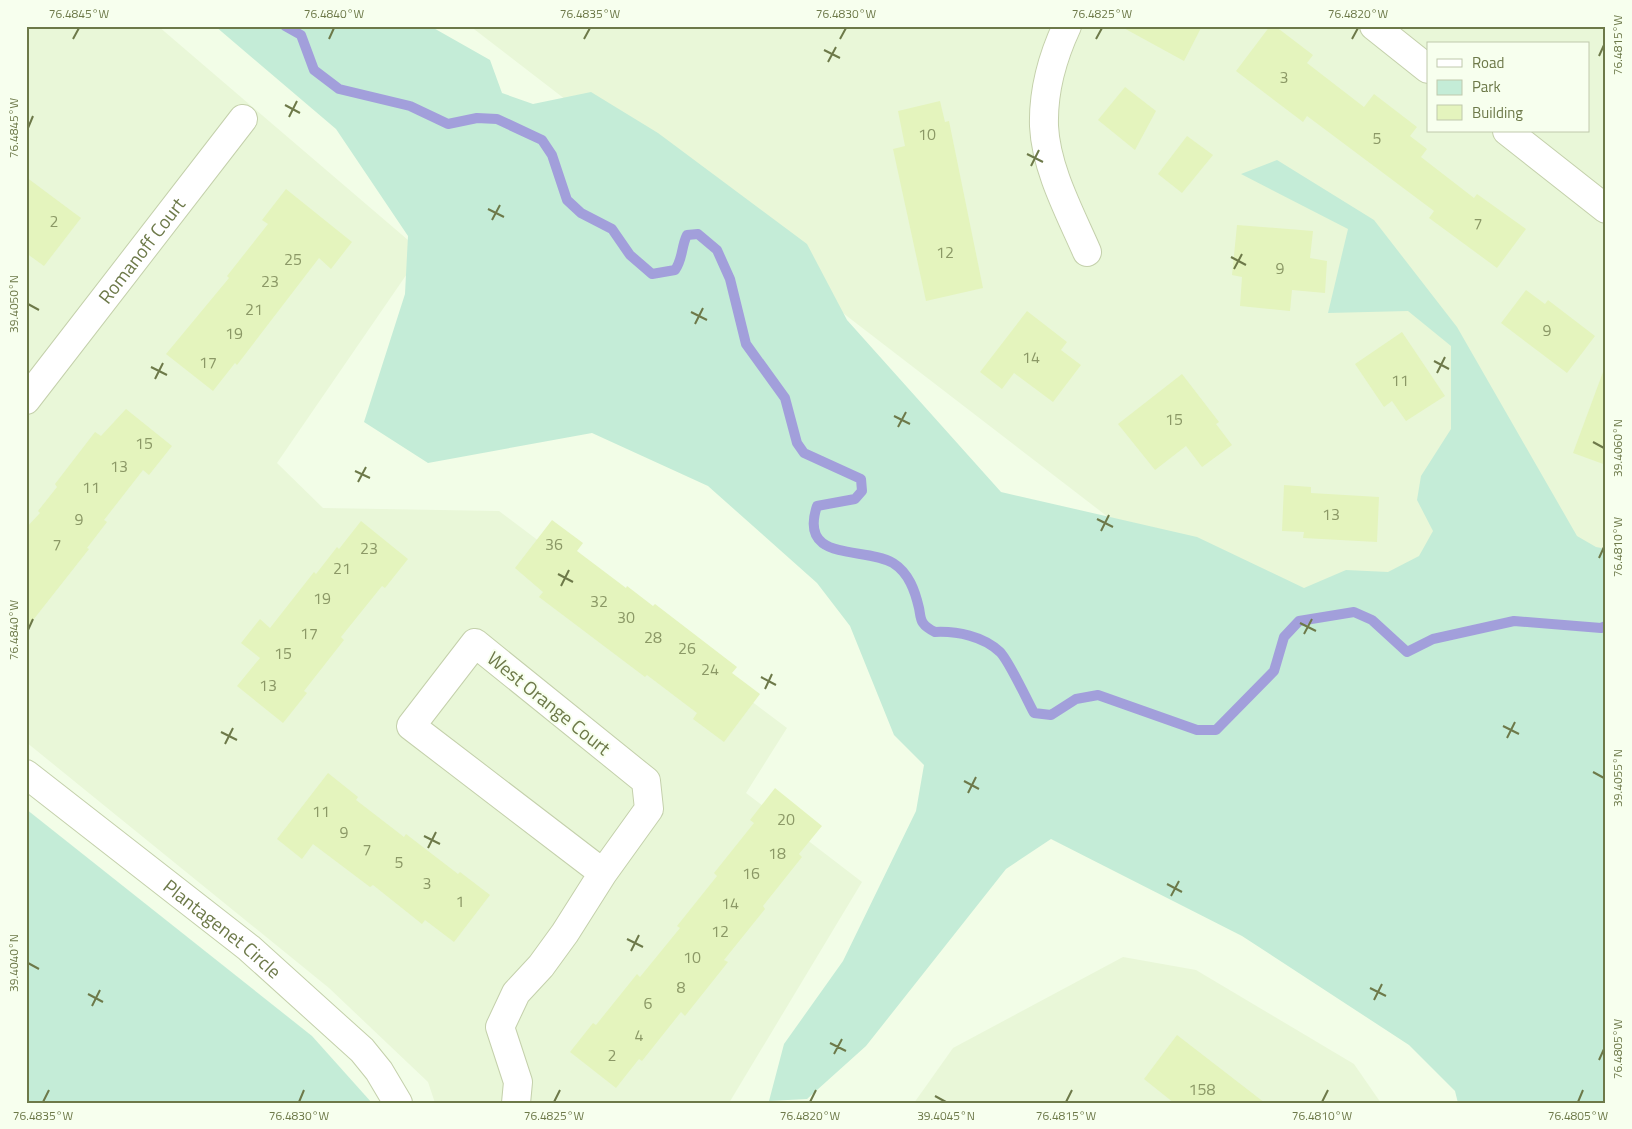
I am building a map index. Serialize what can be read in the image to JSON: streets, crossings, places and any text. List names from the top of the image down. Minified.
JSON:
{"streets":{"street":["Romanoff Court","West Orange Court","Plantagenet Circle"]},"house_numbers":["3","10","5","2","7","12","25","9","23","21","9","19","14","17","11","15","15","13","11","13","9","7","36","23","21","19","32","30","17","28","26","15","24","13","11","20","9","7","18","5","16","3","1","14","12","10","8","6","4","2","158"],"legend":["Road","Park","Building"],"coordinates":["76.4845°W","76.4840°W","76.4835°W","76.4830°W","76.4825°W","76.4820°W","76.4815°W","39.4050°N","39.4060°N","76.4810°W","39.4055°N","39.4040°N","76.4805°W","39.4045°N"]}
